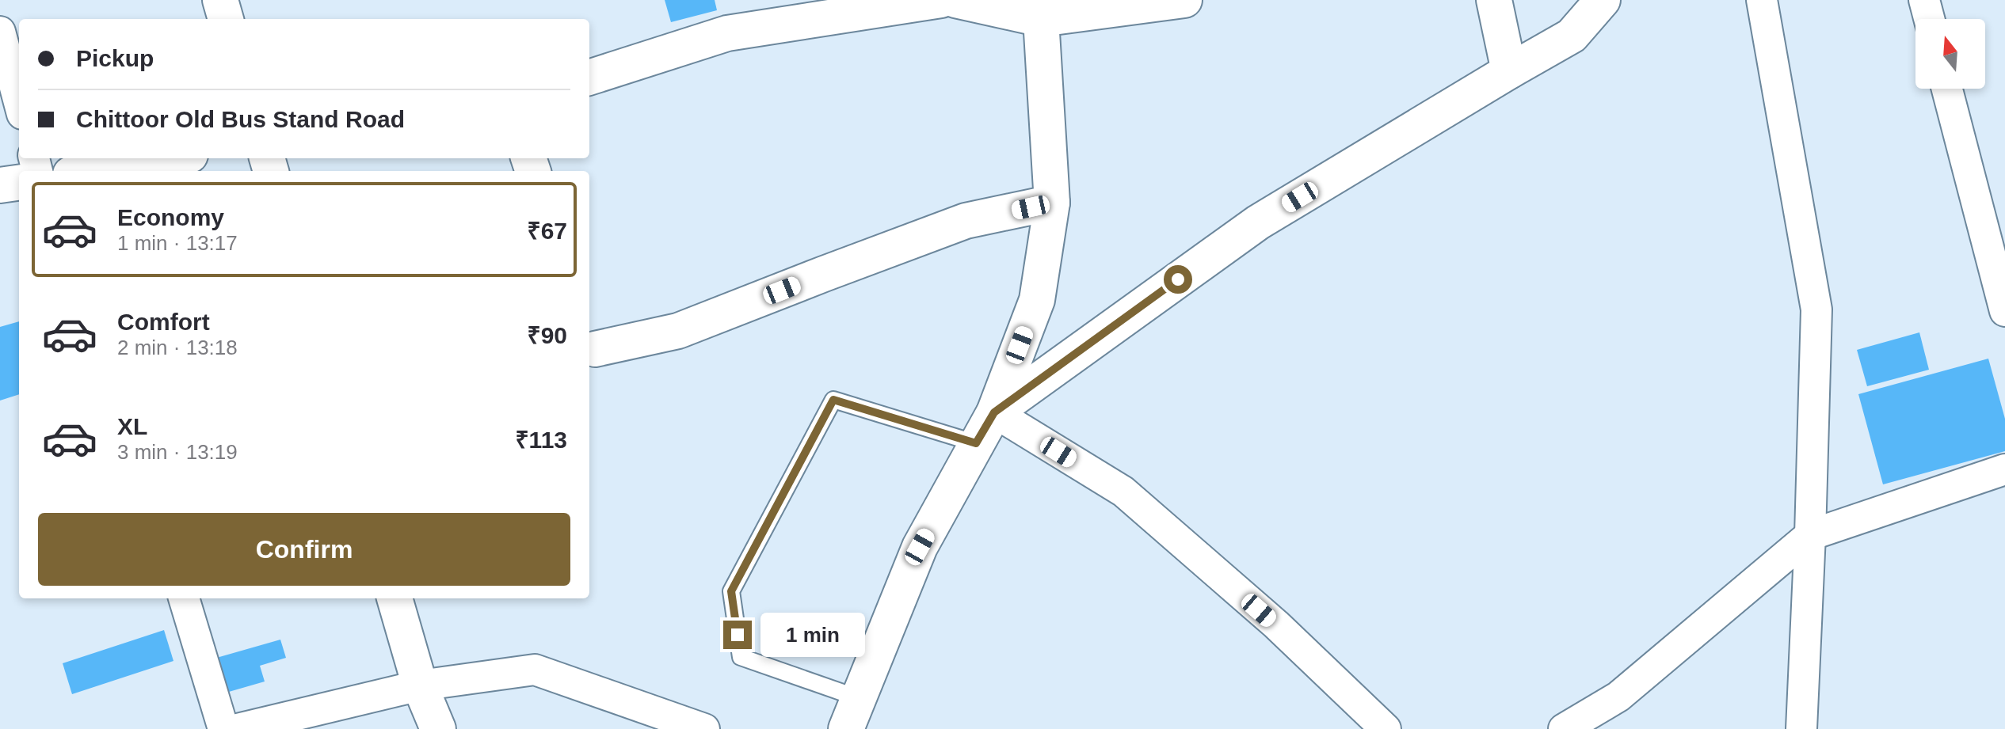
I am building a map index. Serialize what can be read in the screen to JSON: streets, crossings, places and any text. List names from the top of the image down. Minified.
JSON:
{"north":"top","page":{"banner":["Pickup","Chittoor Old Bus Stand Road"],"list":[{"name":"Economy","note":"1 min · 13:17","value":"₹67"},{"name":"Comfort","note":"2 min · 13:18","value":"₹90"},{"name":"XL","note":"3 min · 13:19","value":"₹113"}],"buttons":"Confirm","bubble":"1 min"}}
